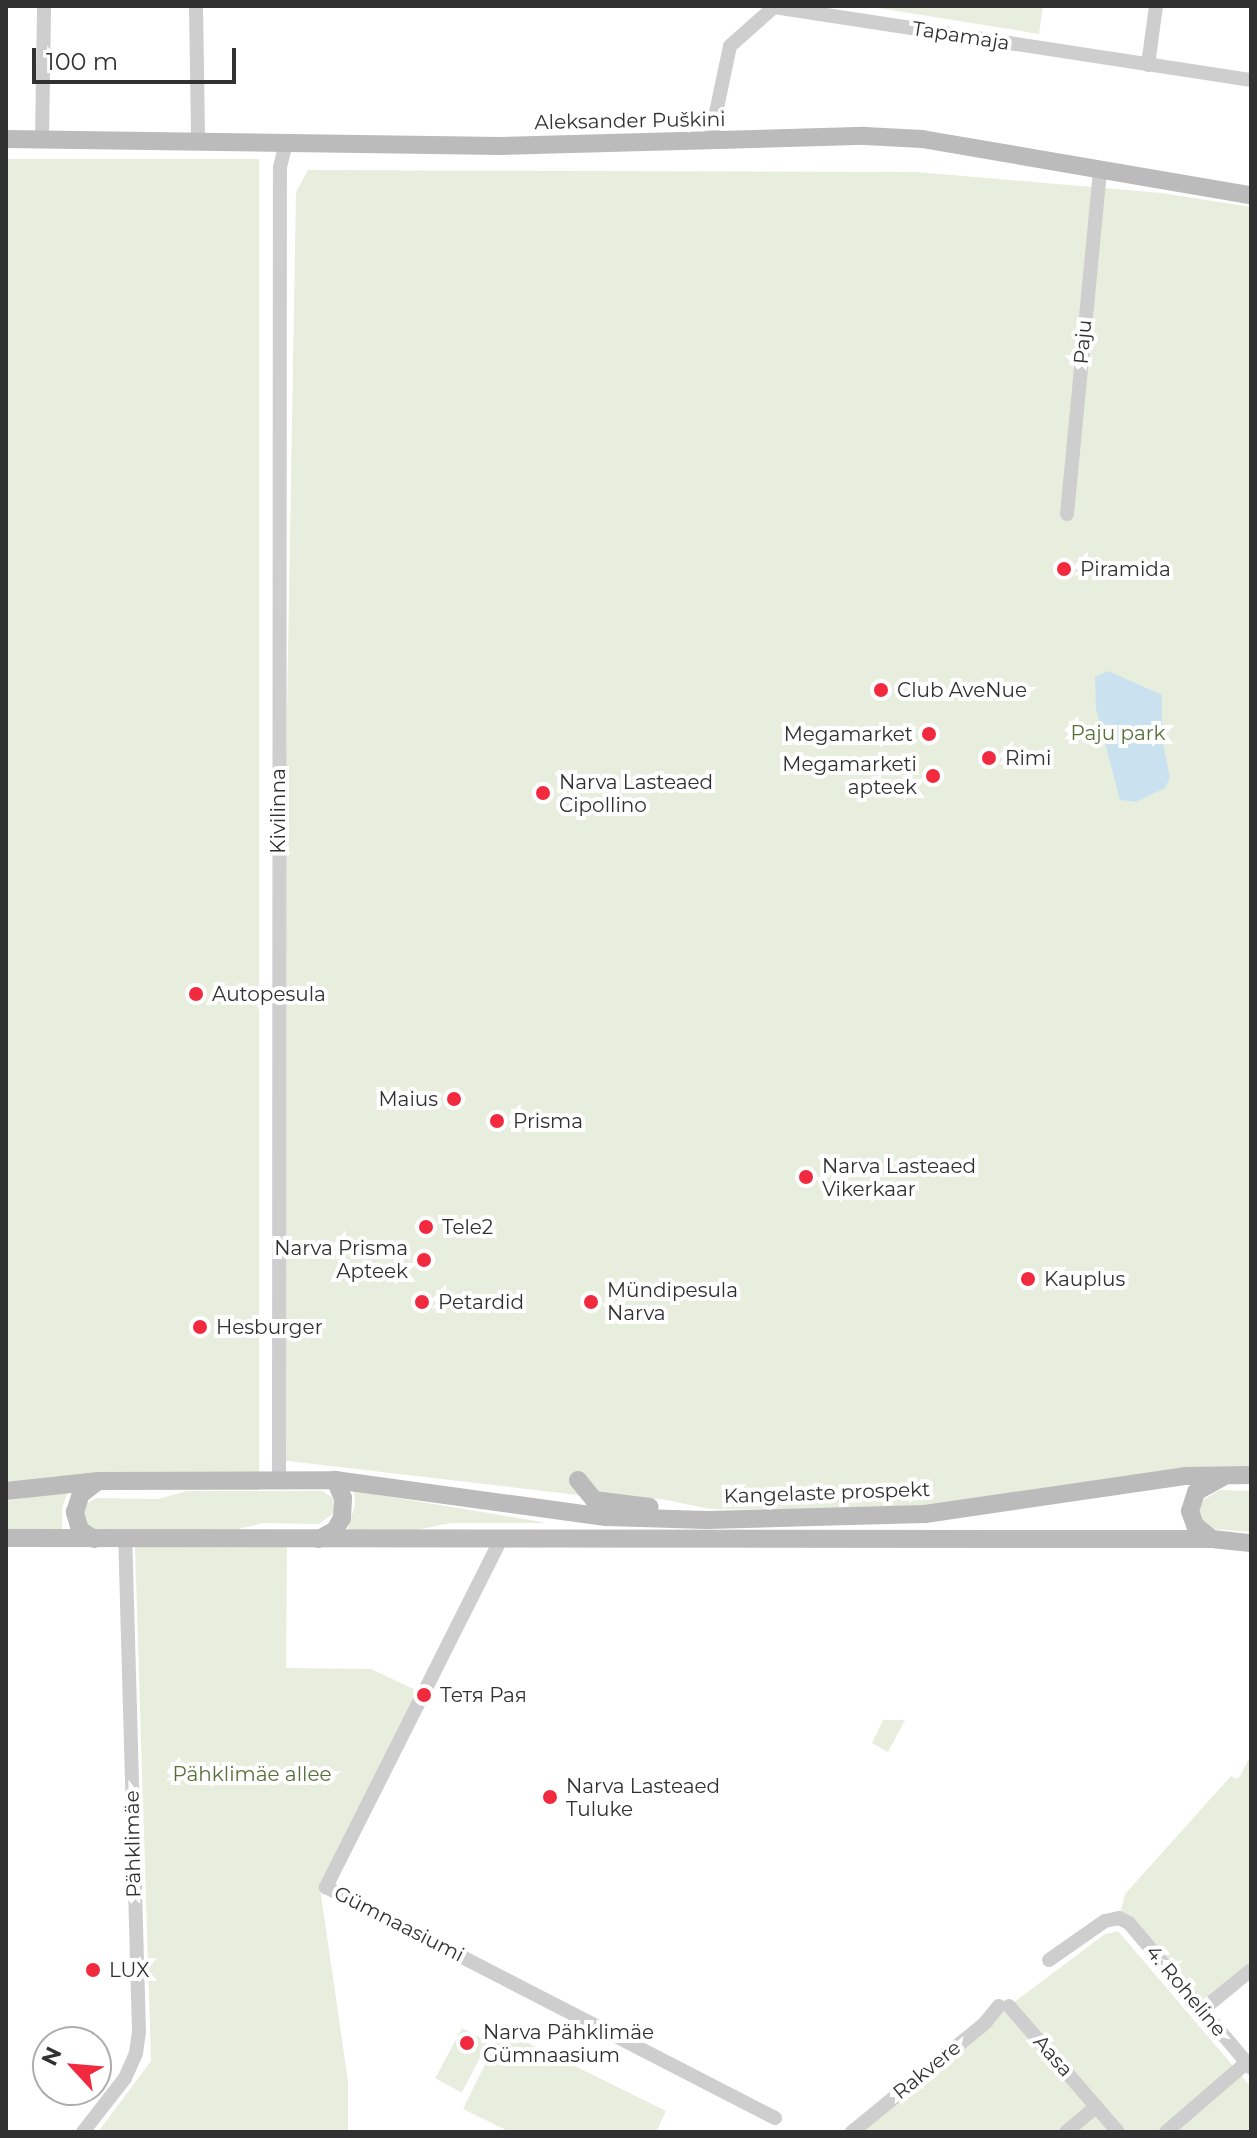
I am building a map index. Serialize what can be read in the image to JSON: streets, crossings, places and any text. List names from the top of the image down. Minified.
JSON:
{"streets":{"main road":["Aleksander Puškini","Kangelaste prospekt"],"street":["Tapamaja","Paju","Kivilinna","Pähklimäe","Gümnaasiumi","4. Roheline","Aasa","Rakvere"]},"crossings":[["Aleksander Puškini","Paju"],["Aleksander Puškini","Kivilinna"],["Kivilinna","Kangelaste prospekt"],["Aasa","Rakvere"]],"parks":["Paju park","Pähklimäe allee"],"places":["Piramida","Club AveNue","Megamarket","Rimi","Megamarketi apteek","Narva Lasteaed Cipollino","Autopesula","Maius","Prisma","Narva Lasteaed Vikerkaar","Tele2","Narva Prisma Apteek","Kauplus","Petardid","Mündipesula Narva","Hesburger","Тетя Рая","Narva Lasteaed Tuluke","LUX","Narva Pähklimäe Gümnaasium"],"scale_bar":"100 m","north":"top left"}
